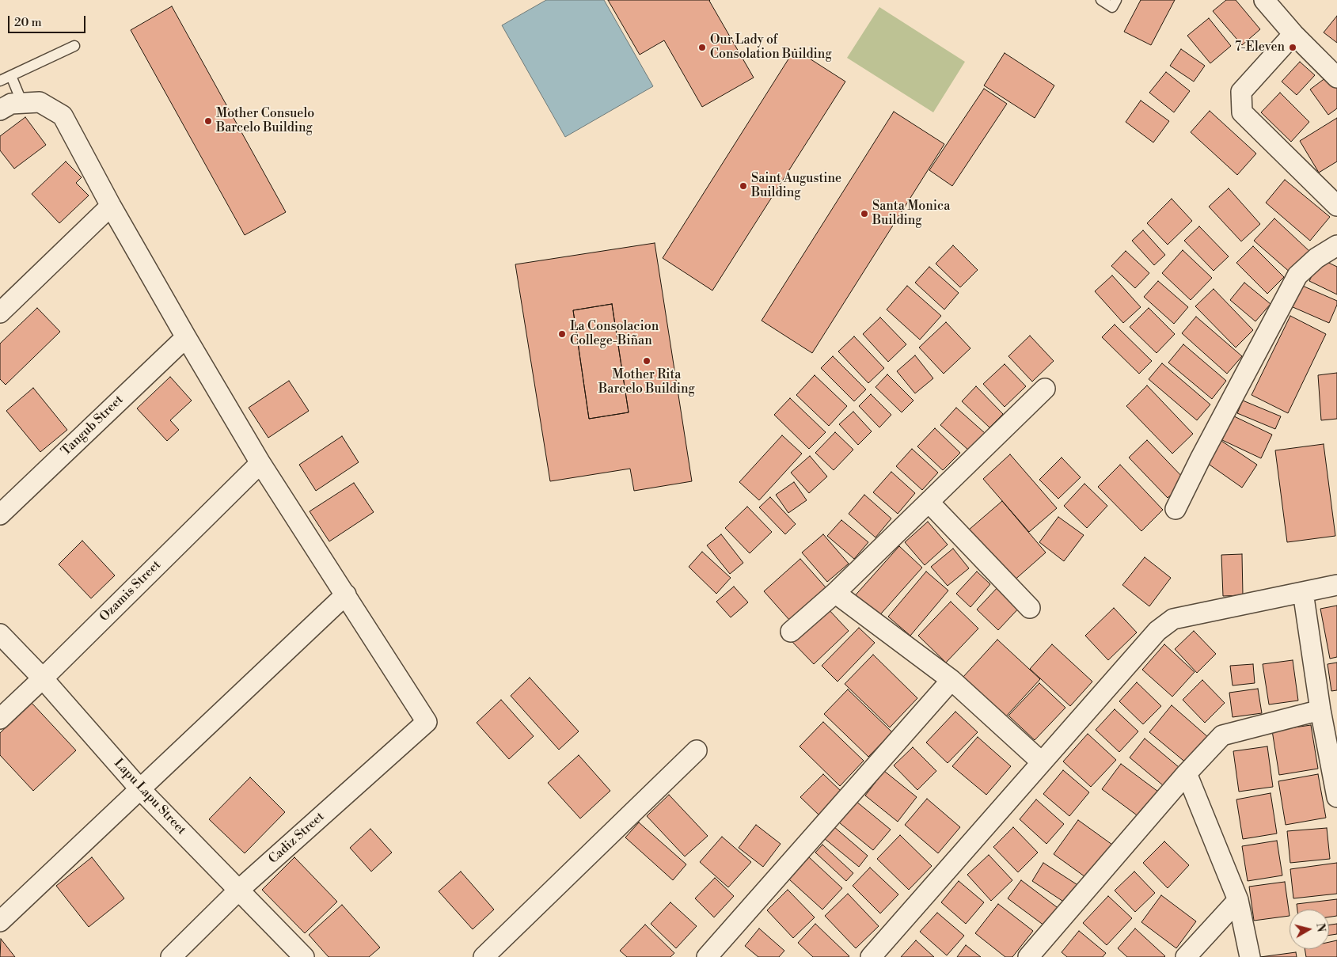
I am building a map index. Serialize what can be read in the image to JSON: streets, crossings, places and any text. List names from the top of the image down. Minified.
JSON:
{"streets":{"street":["Tangub Street","Ozamis Street","Lapu Lapu Street","Cadiz Street"]},"crossings":[["Ozamis Street","Lapu Lapu Street"],["Lapu Lapu Street","Cadiz Street"]],"places":["Our Lady of Consolation Building","7-Eleven","Mother Consuelo Barcelo Building","Saint Augustine Building","Santa Monica Building","La Consolacion College-Biñan","Mother Rita Barcelo Building"],"scale_bar":"20 m","north":"right"}
